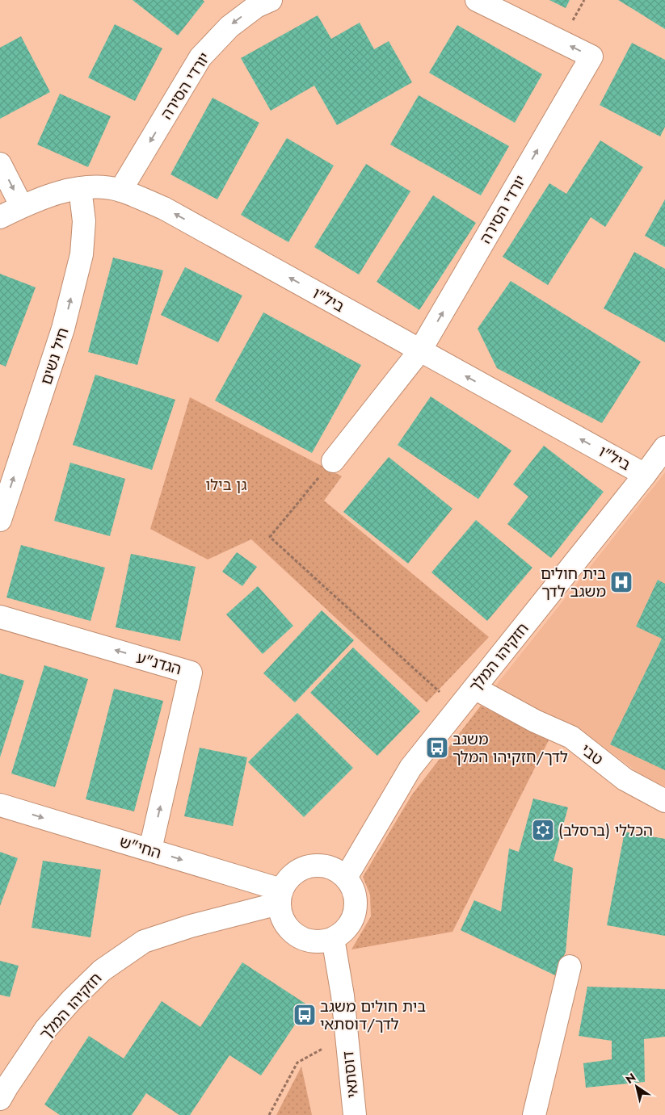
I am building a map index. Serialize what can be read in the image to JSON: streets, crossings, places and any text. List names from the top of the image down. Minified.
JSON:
{"streets":{"street":["יורדי הסירה","ביל\"ו","חיל נשים","חזקיהו המלך","הגדנ\"ע","טבי","החי\"ש","דוסתאי"]},"crossings":[["יורדי הסירה","ביל\"ו"],["ביל\"ו","חיל נשים"],["ביל\"ו","חזקיהו המלך"],["חזקיהו המלך","טבי"],["חזקיהו המלך","החי\"ש"],["חזקיהו המלך","דוסתאי"],["הגדנ\"ע","החי\"ש"],["החי\"ש","דוסתאי"]],"one_way":["ביל\"ו","חיל נשים","החי\"ש"],"parks":["גן בילו"],"places":{"hospital":["בית חולים משגב לדך"],"bus stop":["משגב לדך/חזקיהו המלך","בית חולים משגב לדך/דוסתאי"],"synagogue":["הכללי (ברסלב)"]},"north":"top left"}
